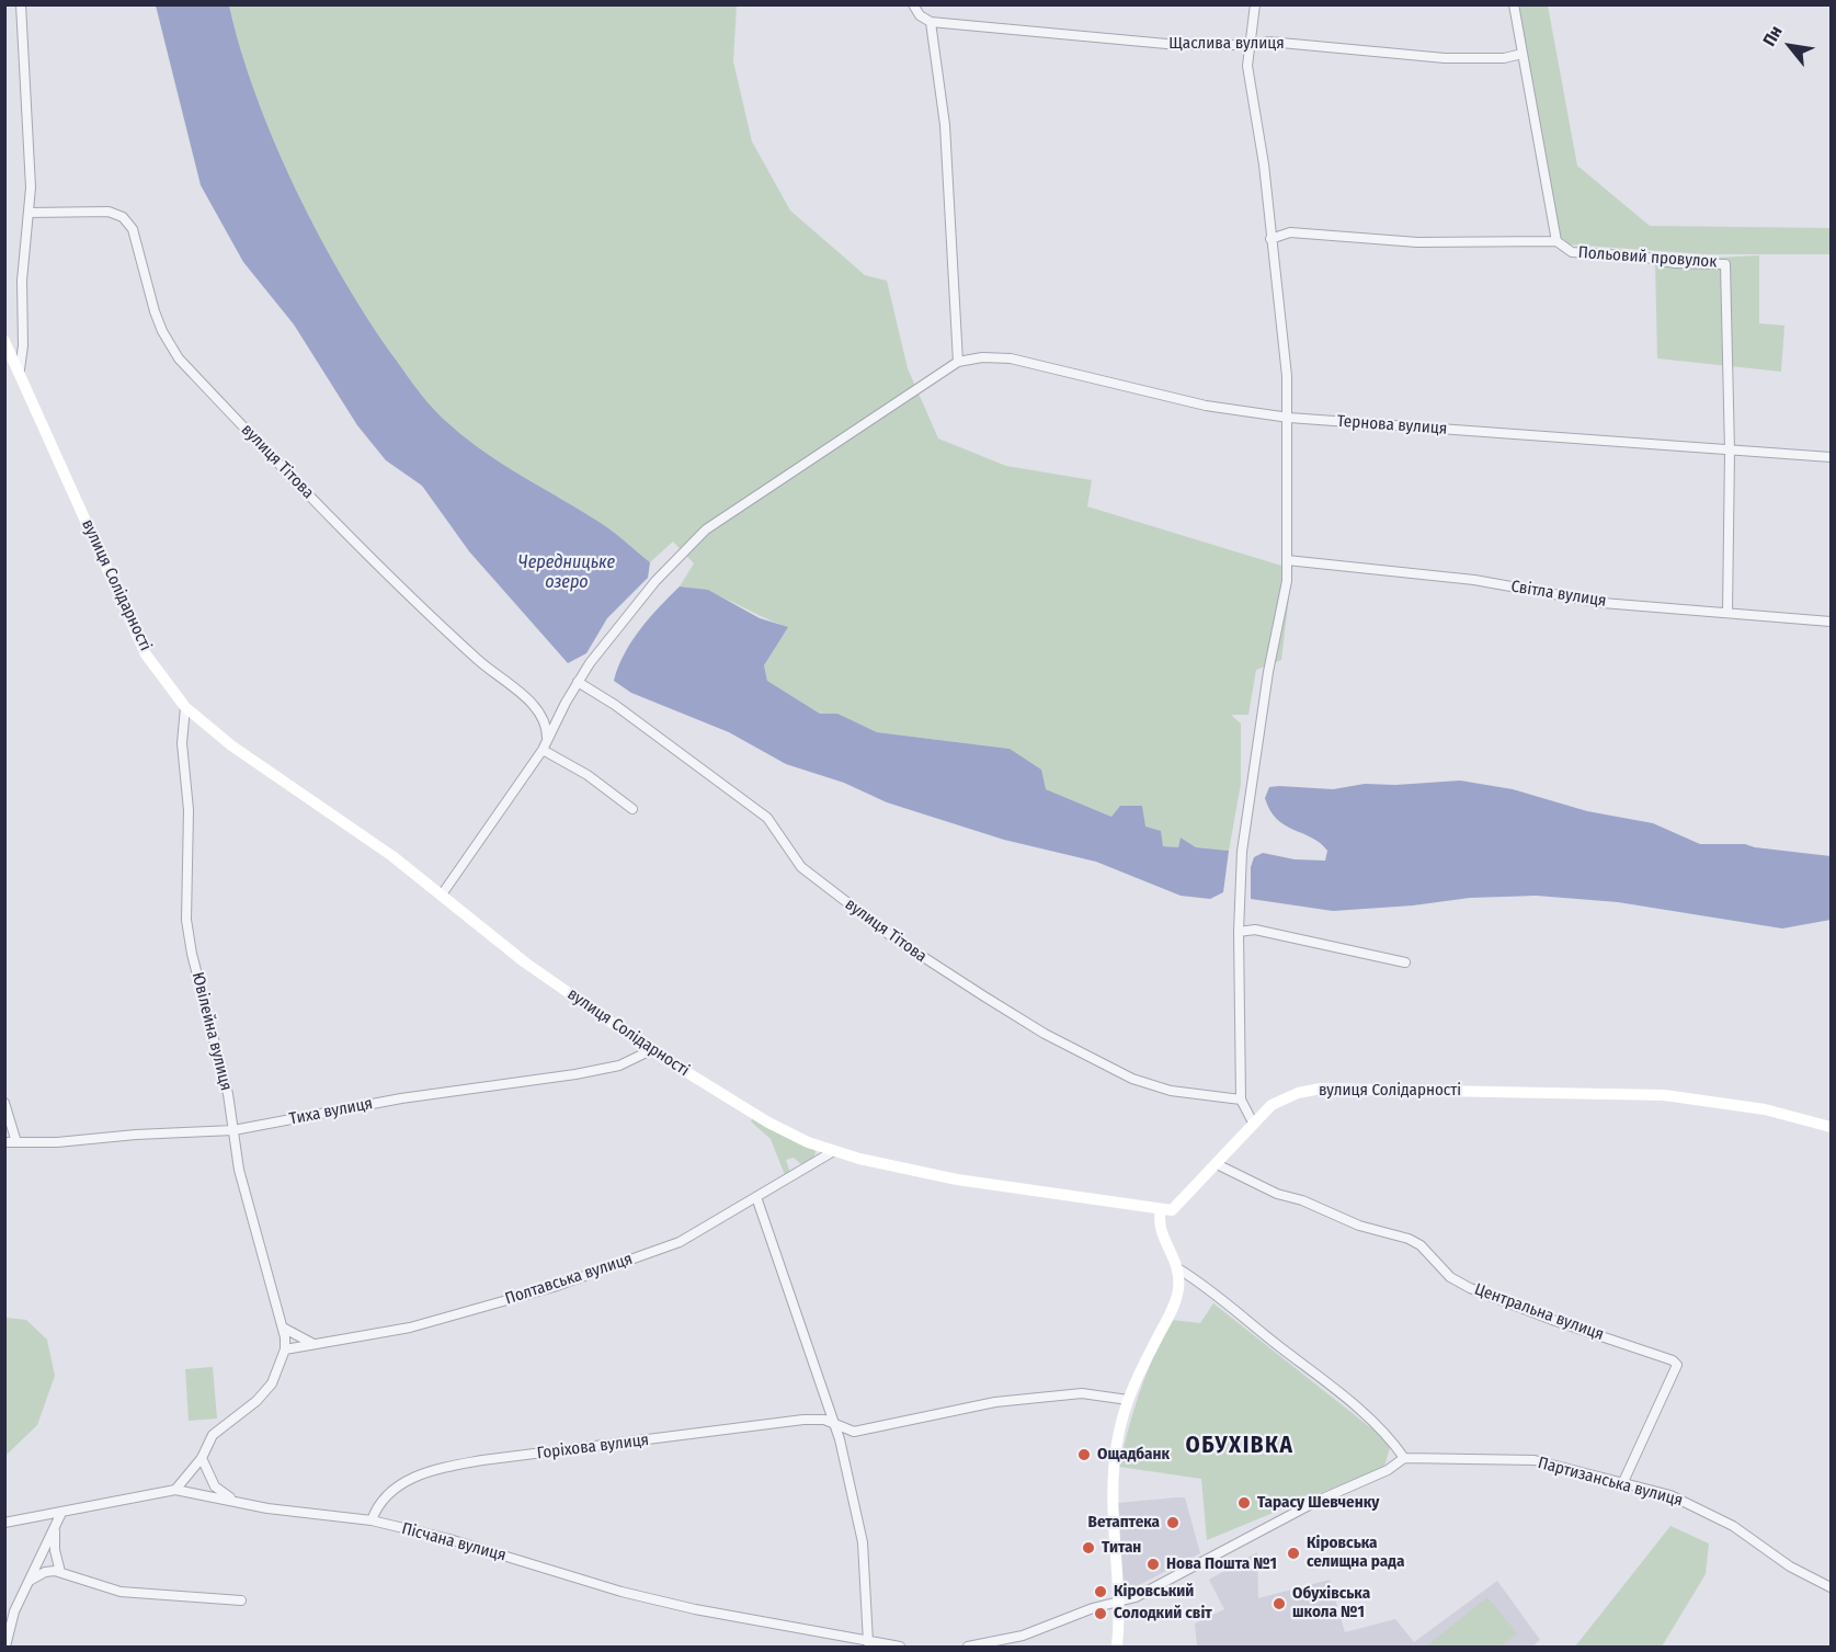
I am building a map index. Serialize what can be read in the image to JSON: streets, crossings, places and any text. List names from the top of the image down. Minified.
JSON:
{"streets":{"main road":["вулиця Солідарності"],"street":["Щаслива вулиця","Польовий провулок","Тернова вулиця","вулиця Тітова","Світла вулиця","Ювілейна вулиця","Тиха вулиця","Полтавська вулиця","Центральна вулиця","Горіхова вулиця","Партизанська вулиця","Пісчана вулиця"]},"crossings":[["Польовий провулок","Тернова вулиця"],["вулиця Тітова","вулиця Солідарності"],["вулиця Солідарності","Ювілейна вулиця"],["вулиця Солідарності","Тиха вулиця"],["вулиця Солідарності","Полтавська вулиця"],["вулиця Солідарності","Центральна вулиця"],["Ювілейна вулиця","Тиха вулиця"],["Ювілейна вулиця","Полтавська вулиця"],["Центральна вулиця","Партизанська вулиця"],["Горіхова вулиця","Пісчана вулиця"]],"districts":["ОБУХІВКА"],"water":["Чередницьке озеро"],"places":["Ощадбанк","Тарасу Шевченку","Ветаптека","Титан","Кіровська селищна рада","Нова Пошта №1","Кіровський","Обухівська школа №1","Солодкий світ"],"north":"top left"}
